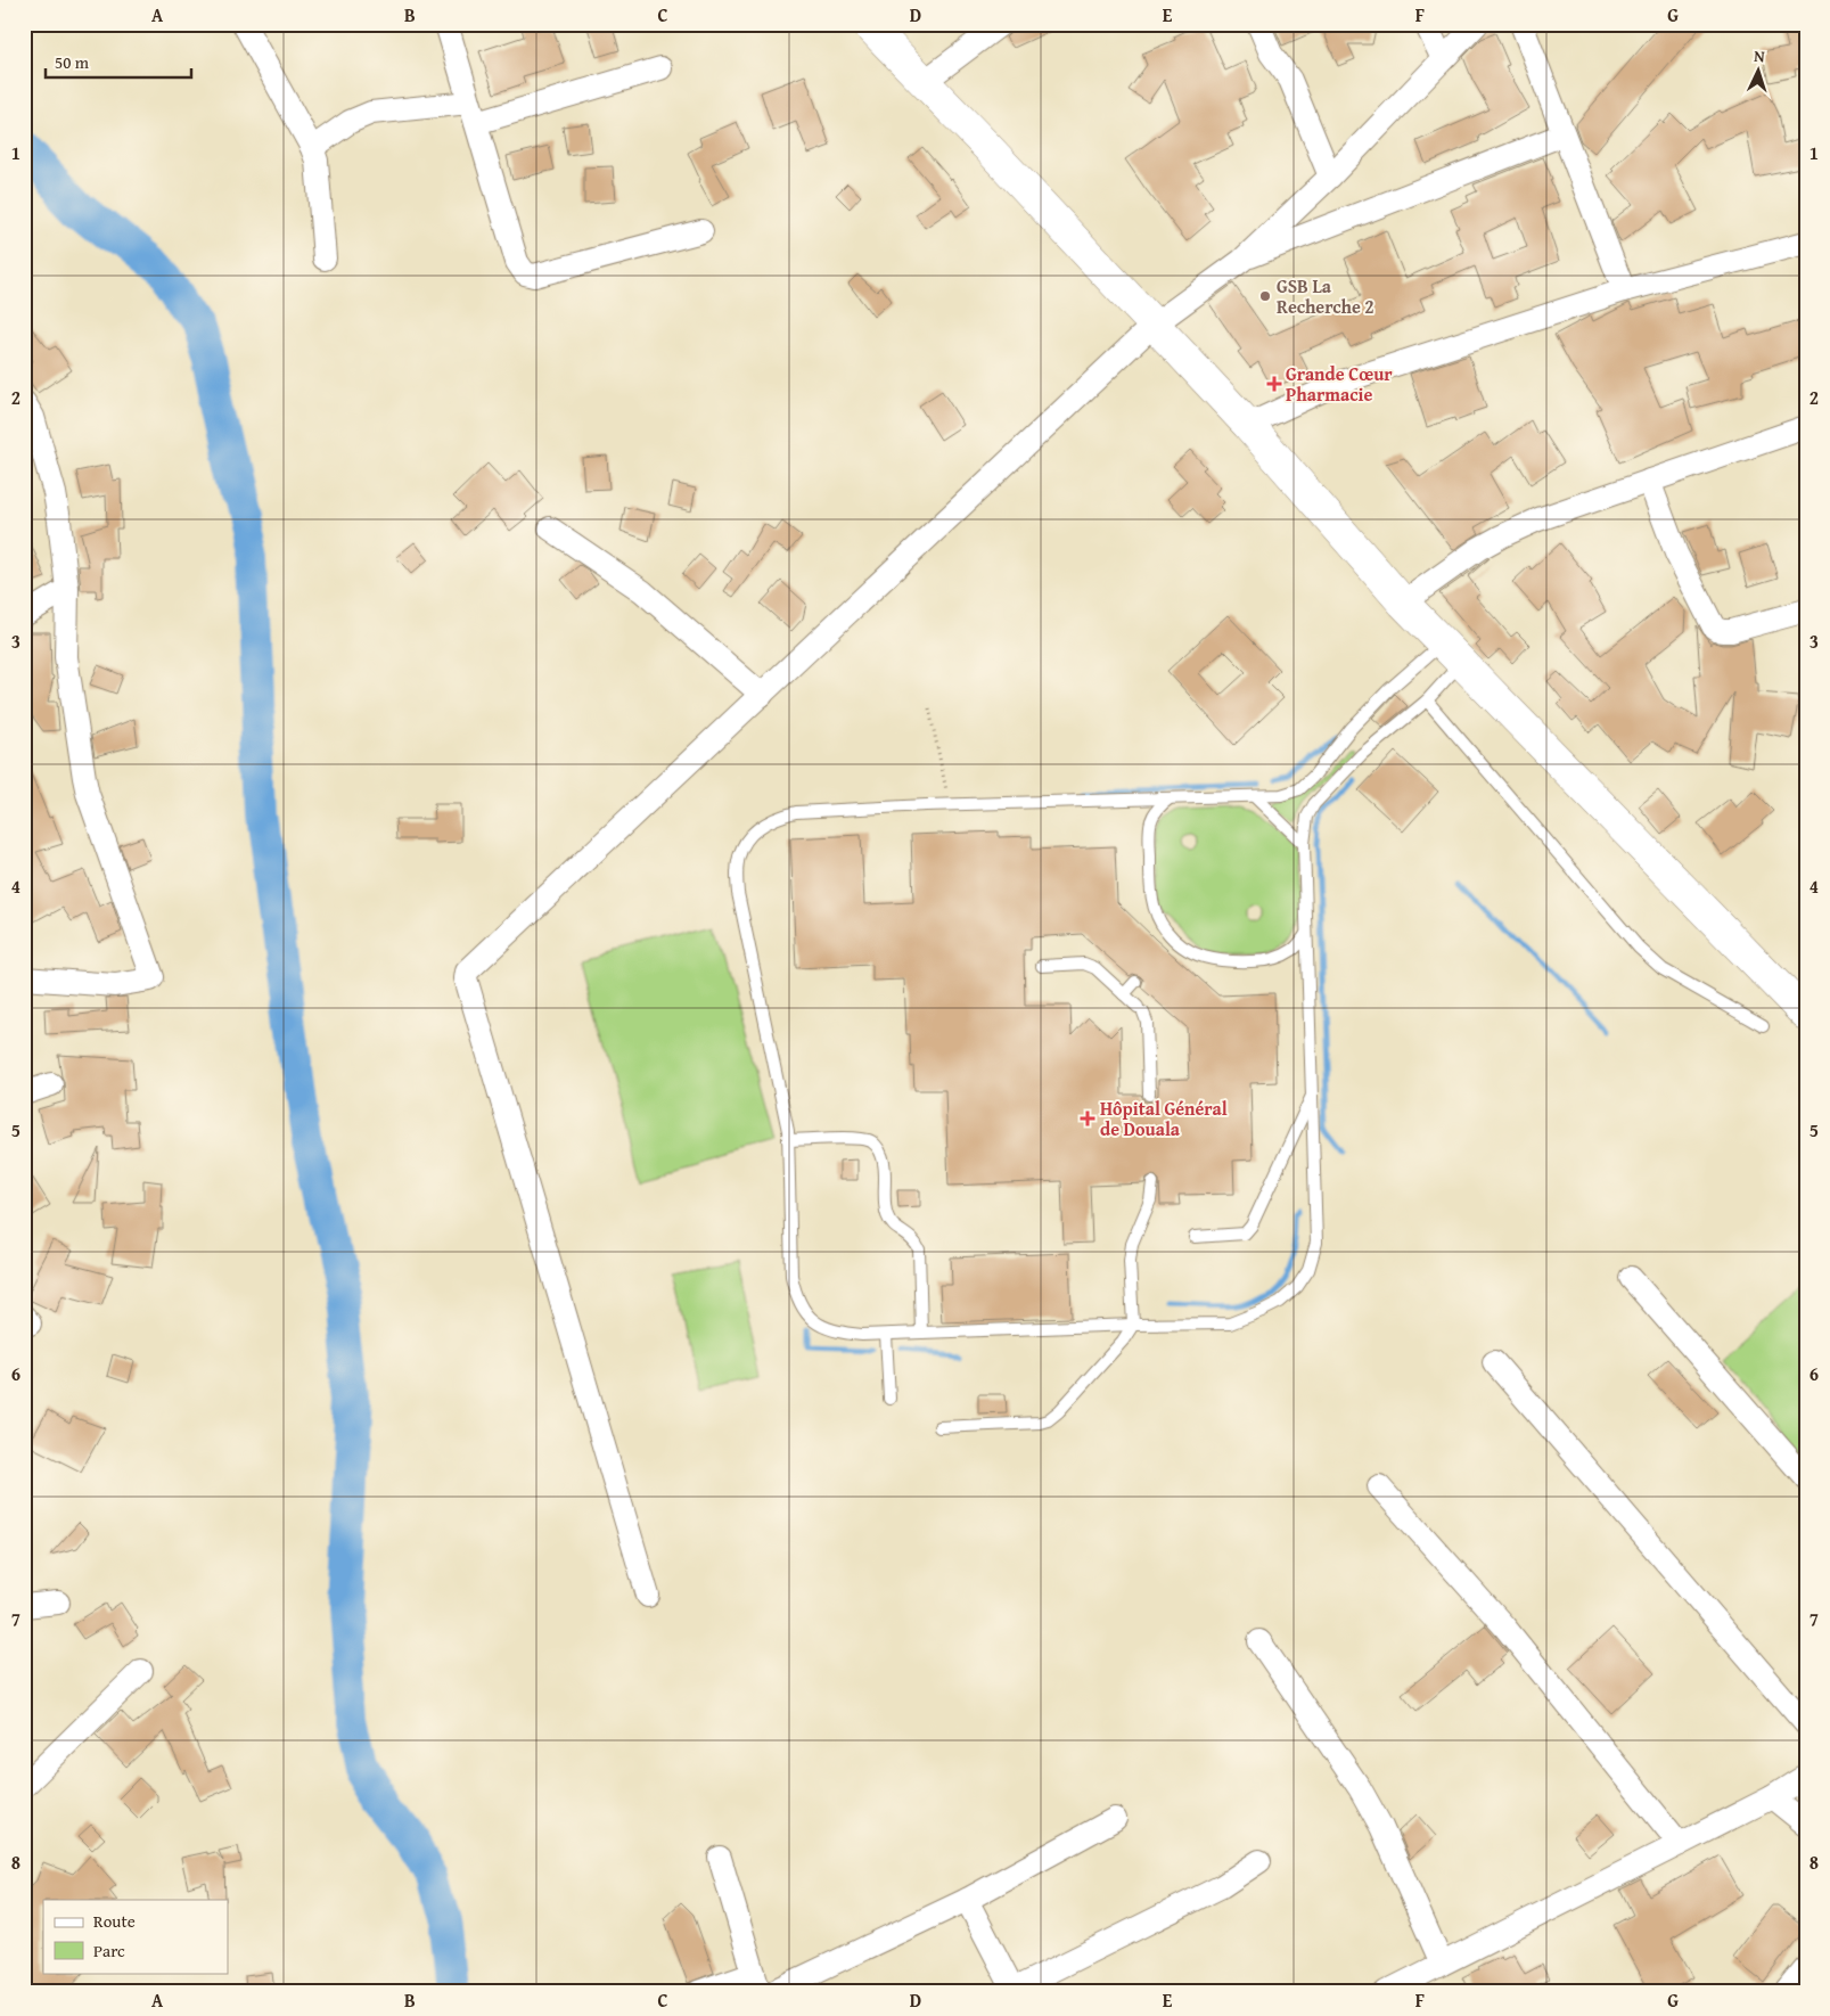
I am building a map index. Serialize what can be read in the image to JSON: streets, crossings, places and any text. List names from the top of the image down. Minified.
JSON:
{"places":{"other":["GSB La Recherche 2"],"health":["Grande Cœur Pharmacie","Hôpital Général de Douala"]},"legend":["Route","Parc"],"scale_bar":"50 m","north":"top","grid":{"columns":["A","B","C","D","E","F","G"],"rows":["1","2","3","4","5","6","7","8"]}}
